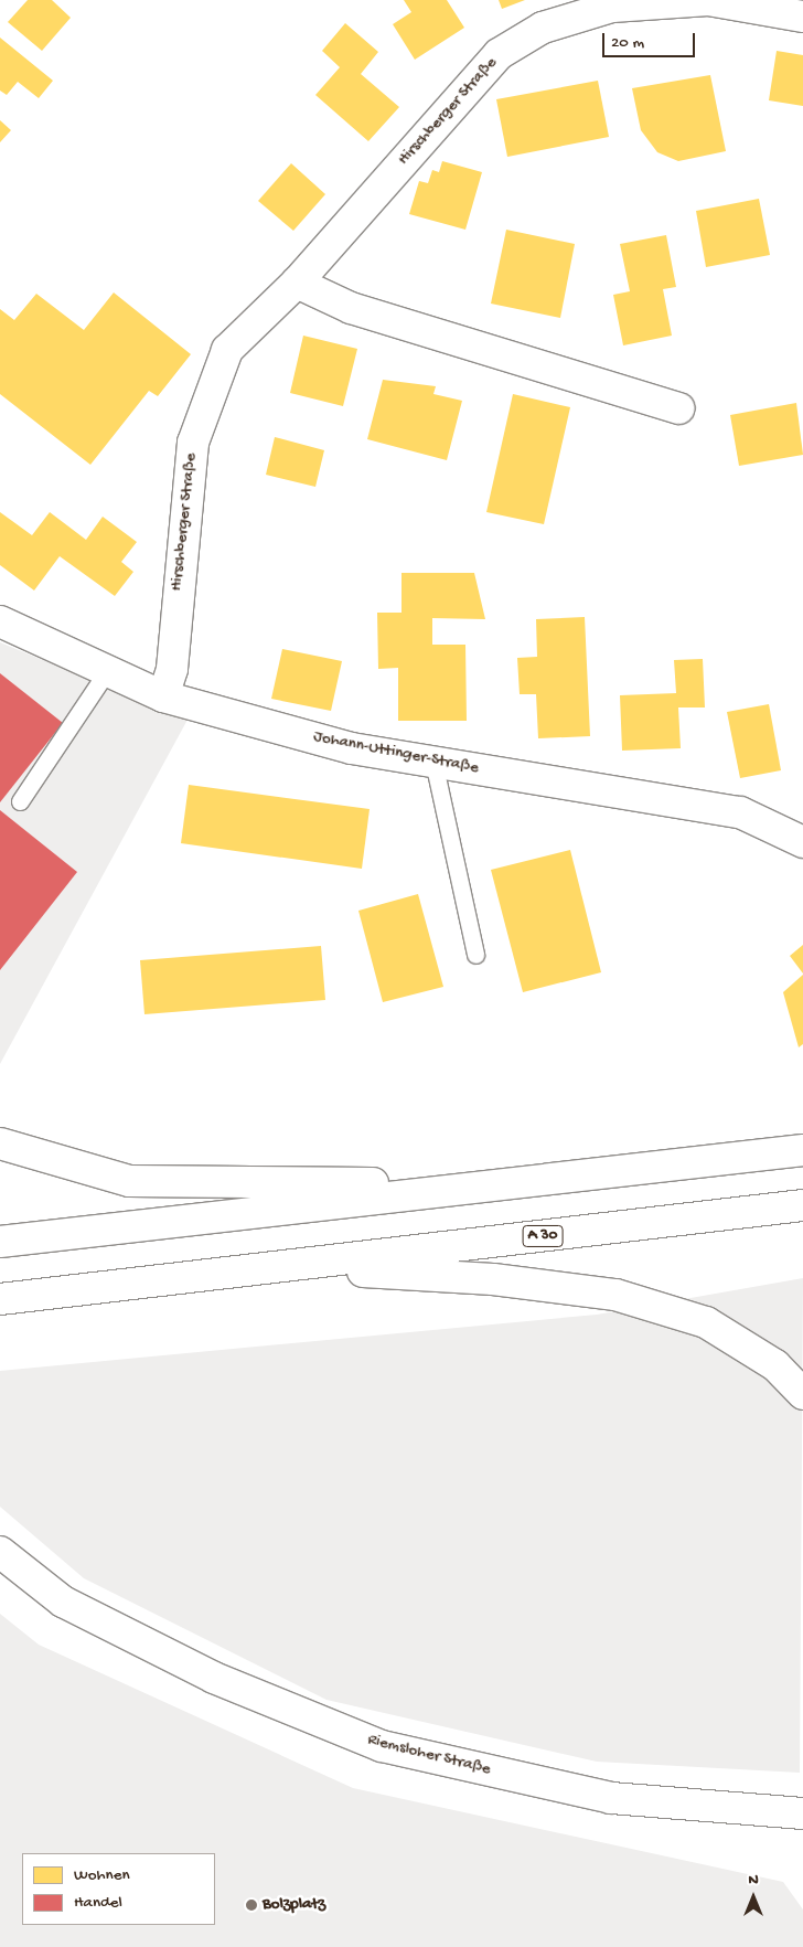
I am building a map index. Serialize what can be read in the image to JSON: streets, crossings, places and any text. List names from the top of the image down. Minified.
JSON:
{"streets":{"main road":["Hirschberger Straße","Johann-Uttinger-Straße","A 30","Riemsloher Straße"]},"crossings":[["Hirschberger Straße","Johann-Uttinger-Straße"]],"places":["Bolzplatz"],"legend":["Wohnen","Handel"],"scale_bar":"20 m","north":"top"}
